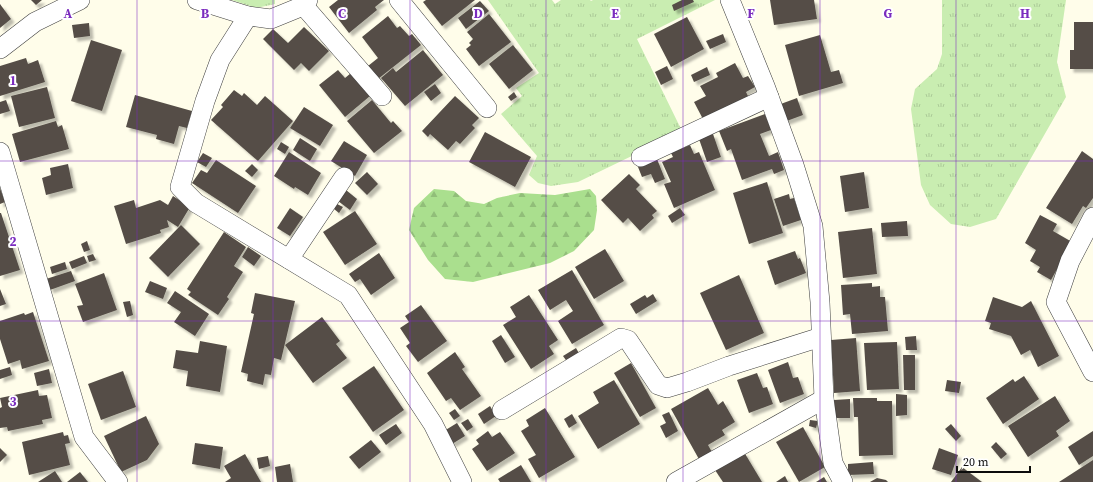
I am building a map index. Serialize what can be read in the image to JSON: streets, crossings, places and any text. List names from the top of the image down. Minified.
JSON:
{"scale_bar":"20 m","grid":{"columns":["A","B","C","D","E","F","G","H"],"rows":["1","2","3"]}}
